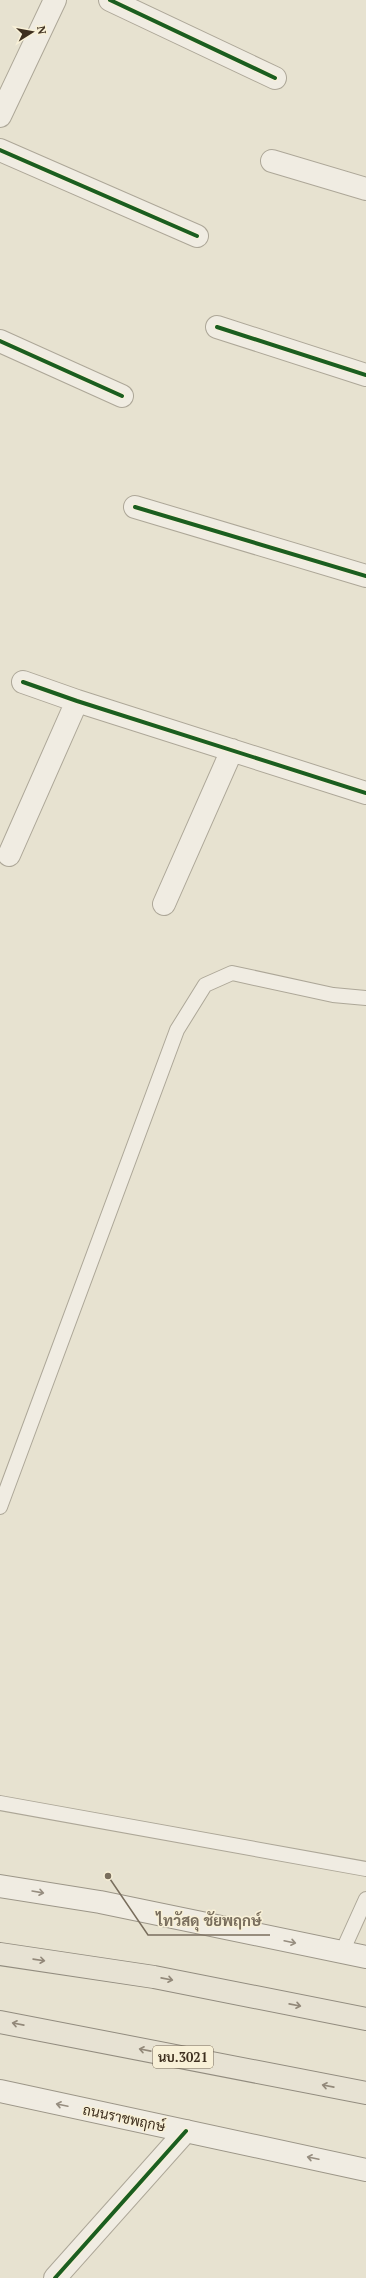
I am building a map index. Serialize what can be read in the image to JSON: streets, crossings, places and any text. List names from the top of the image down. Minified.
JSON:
{"streets":{"main road":["นบ.3021"],"street":["ถนนราชพฤกษ์"]},"one_way":["ถนนราชพฤกษ์"],"places":["ไทวัสดุ ชัยพฤกษ์"],"north":"right"}
